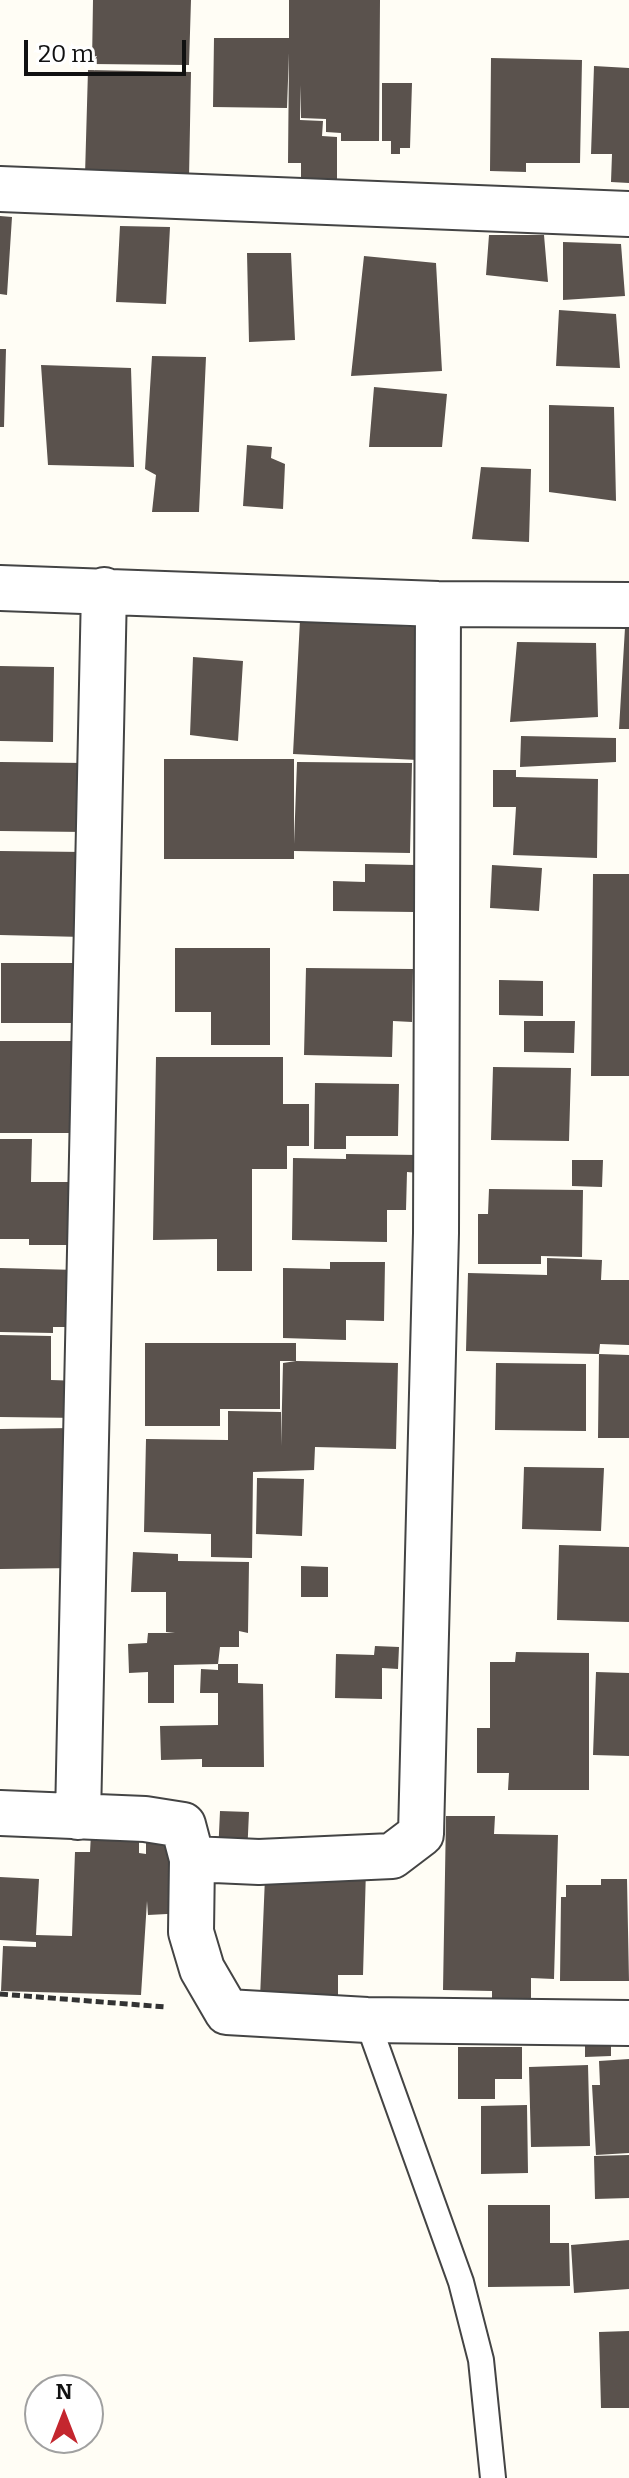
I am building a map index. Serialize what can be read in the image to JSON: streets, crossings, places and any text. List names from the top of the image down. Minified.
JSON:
{"scale_bar":"20 m","north":"top"}
